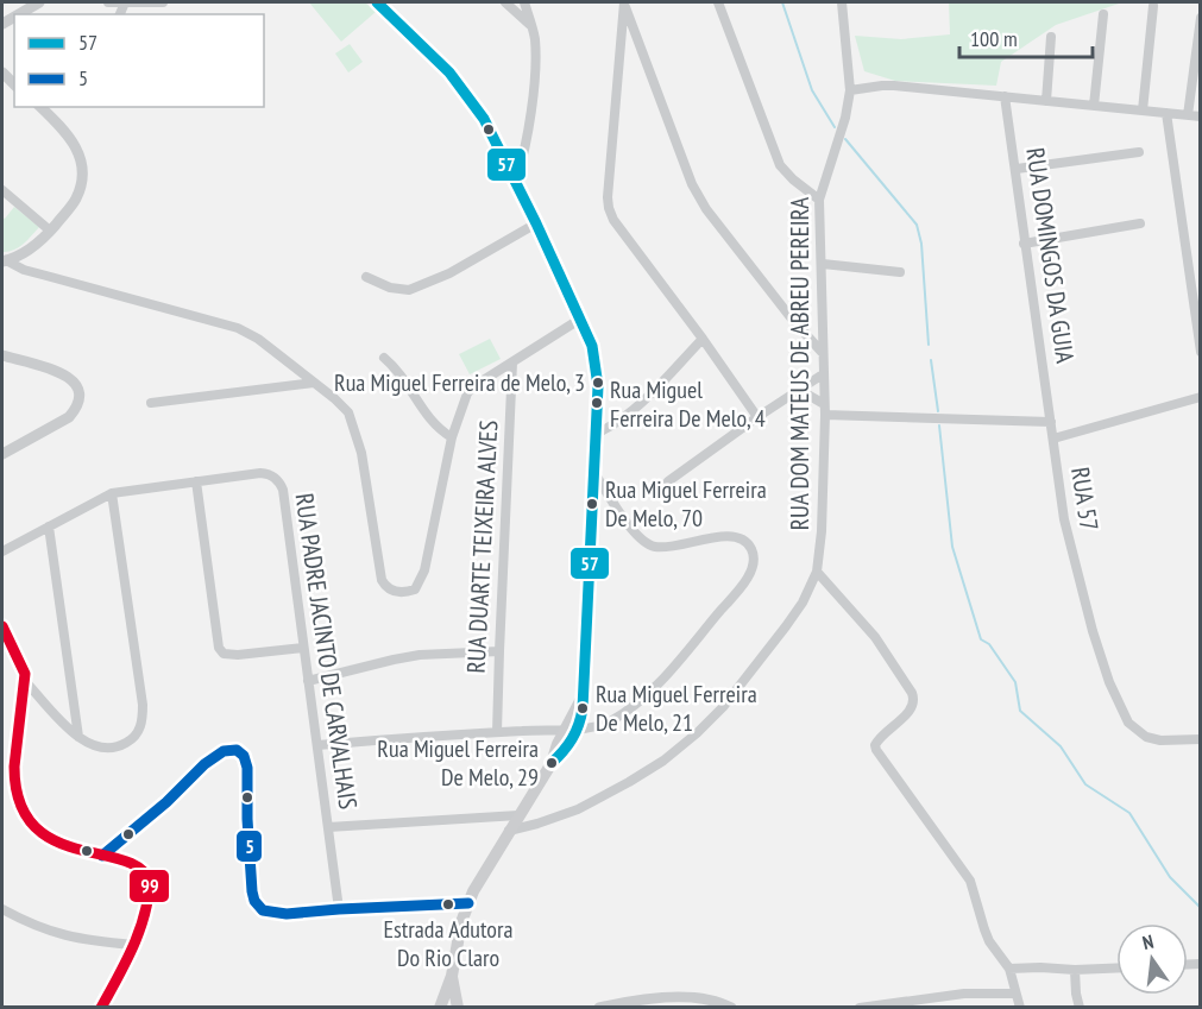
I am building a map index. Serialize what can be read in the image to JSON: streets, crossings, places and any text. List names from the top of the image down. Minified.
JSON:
{"streets":{"street":["RUA DOMINGOS DA GUIA","RUA DOM MATEUS DE ABREU PEREIRA","RUA 57","RUA DUARTE TEIXEIRA ALVES","RUA PADRE JACINTO DE CARVALHAIS"]},"crossings":[["RUA DOMINGOS DA GUIA","RUA 57"]],"places":["Rua Miguel Ferreira de Melo, 3","Rua Miguel Ferreira De Melo, 4","Rua Miguel Ferreira De Melo, 70","Rua Miguel Ferreira De Melo, 21","Rua Miguel Ferreira De Melo, 29","Estrada Adutora Do Rio Claro"],"lines":["transit line 57","transit line 99","transit line 5"],"legend":["57","5"],"scale_bar":"100 m","north":"top"}
